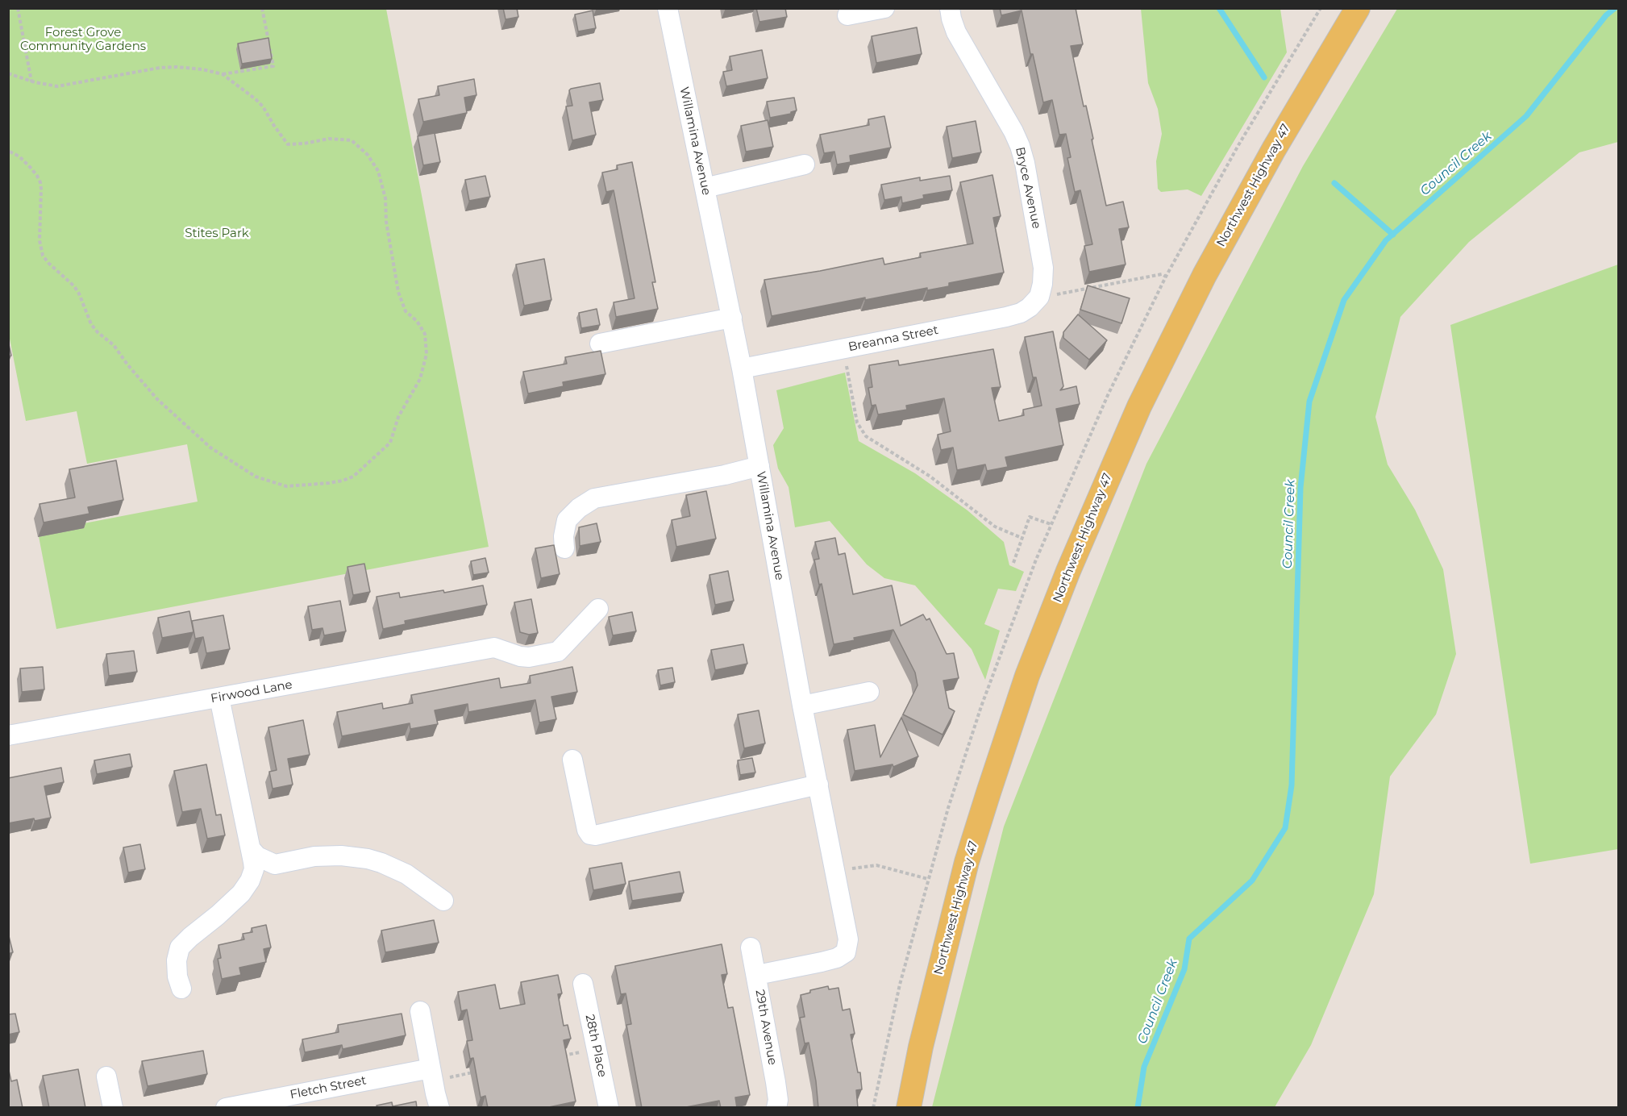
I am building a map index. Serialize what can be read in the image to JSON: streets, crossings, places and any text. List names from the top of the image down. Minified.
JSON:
{"streets":{"main road":["Northwest Highway 47"],"street":["Willamina Avenue","Bryce Avenue","Breanna Street","Firwood Lane","29th Avenue","28th Place","Fletch Street"]},"crossings":[["Willamina Avenue","Breanna Street"],["Willamina Avenue","29th Avenue"],["Bryce Avenue","Breanna Street"]],"water":["Council Creek"],"parks":["Forest Grove Community Gardens","Stites Park"]}
